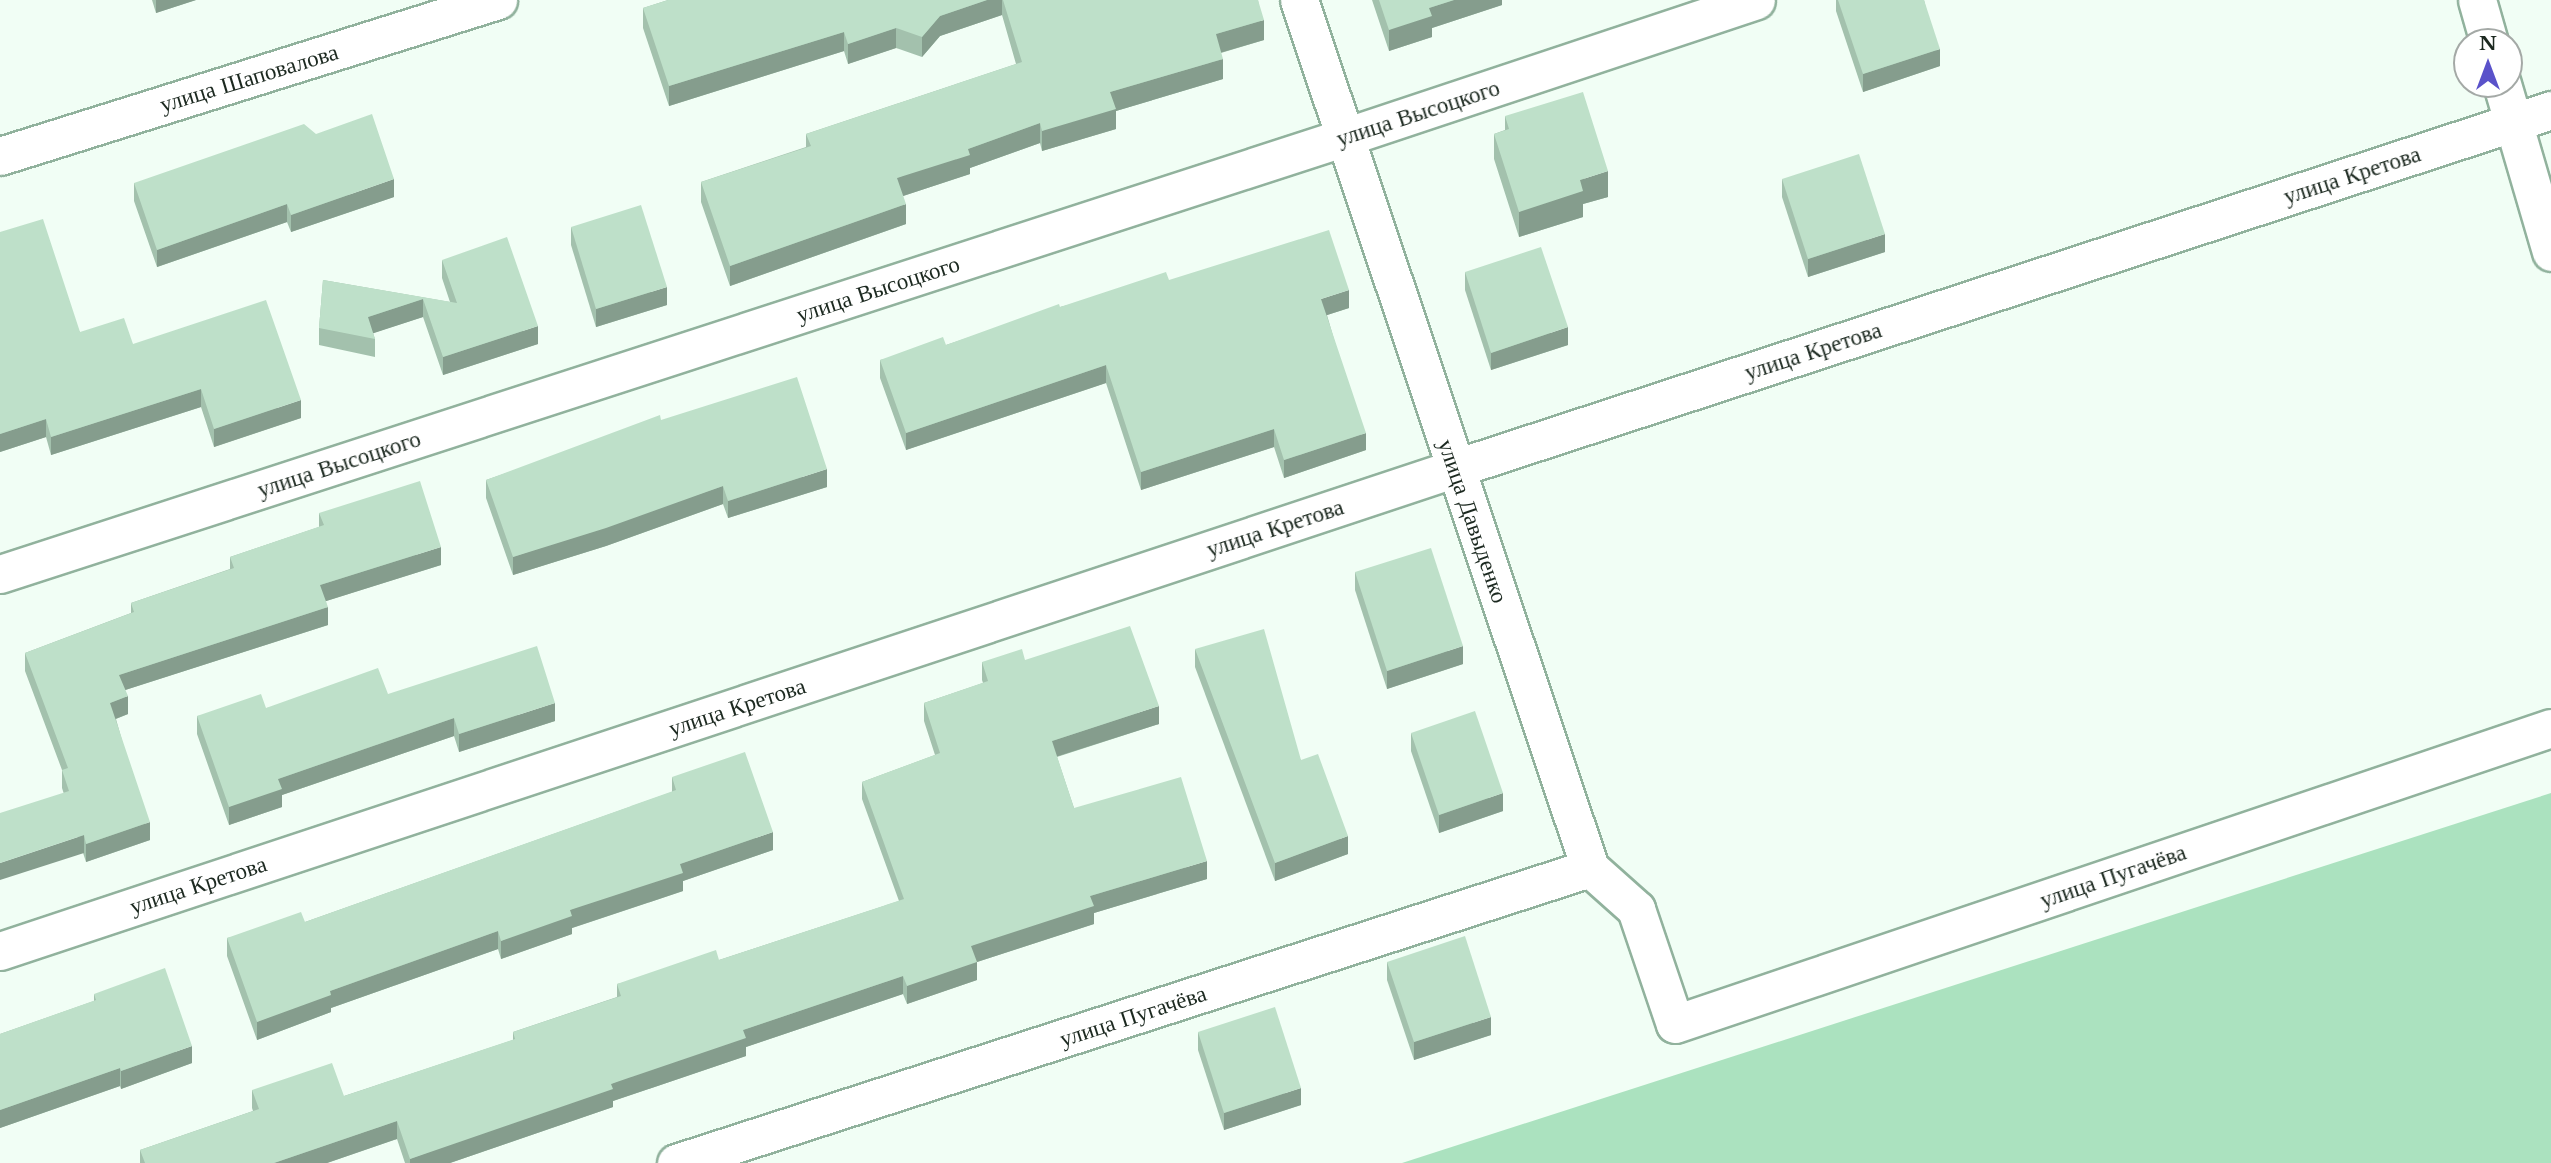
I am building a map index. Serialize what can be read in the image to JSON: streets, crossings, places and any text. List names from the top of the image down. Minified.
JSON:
{"streets":{"street":["улица Шаповалова","улица Высоцкого","улица Кретова","улица Давыденко","улица Пугачёва"]},"crossings":[["улица Высоцкого","улица Давыденко"],["улица Кретова","улица Давыденко"],["улица Давыденко","улица Пугачёва"]],"north":"top"}
